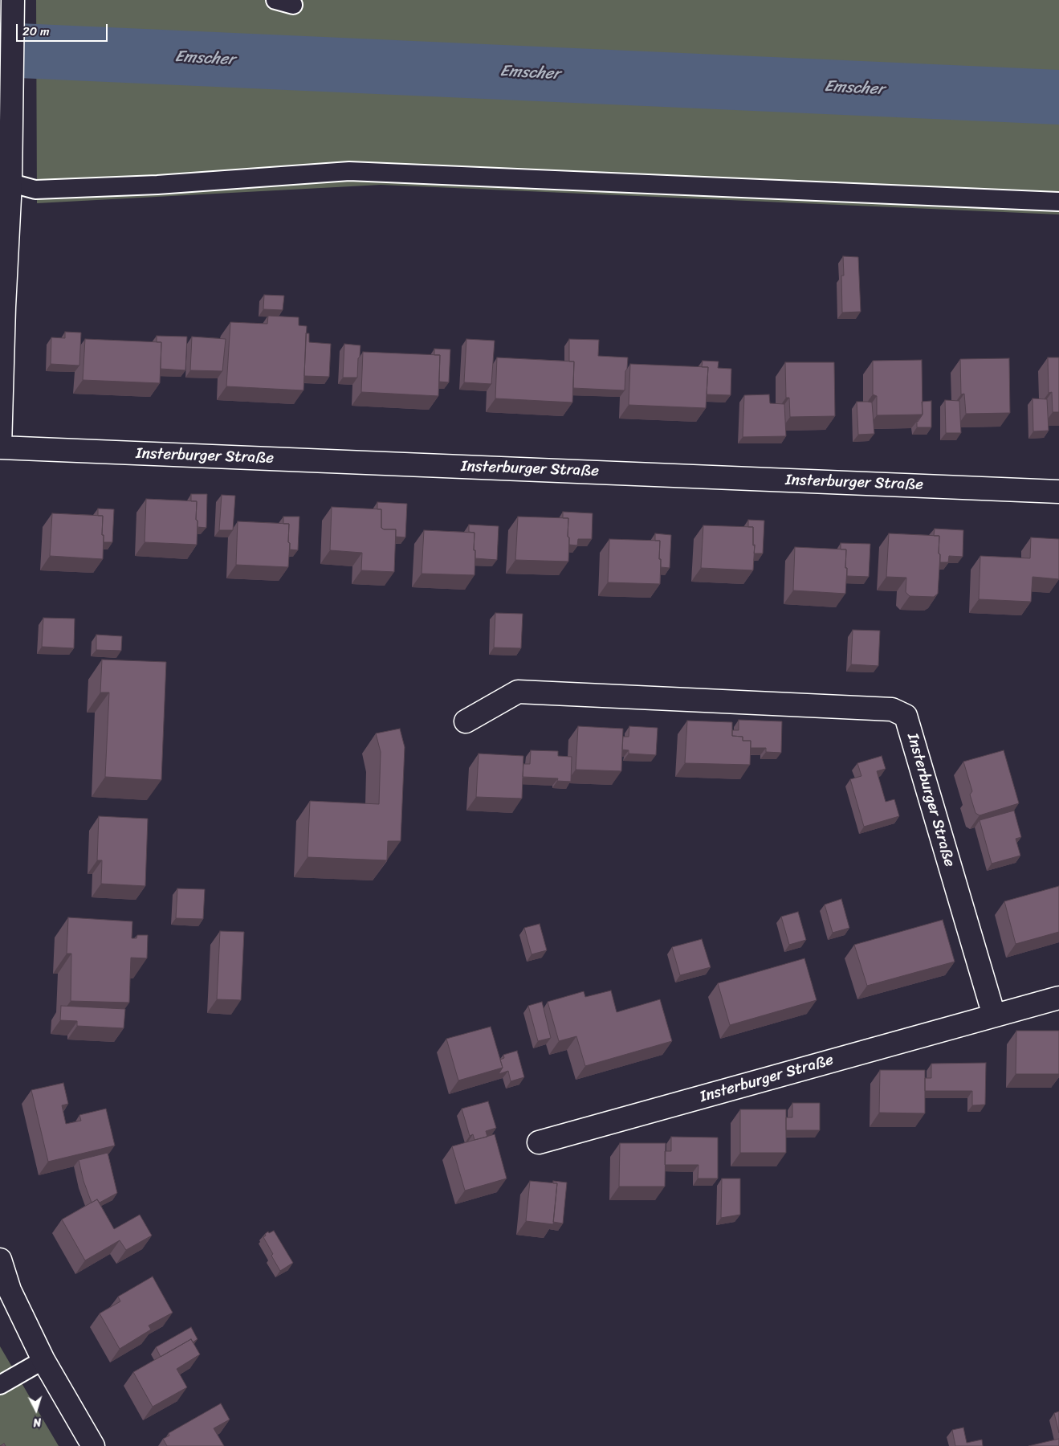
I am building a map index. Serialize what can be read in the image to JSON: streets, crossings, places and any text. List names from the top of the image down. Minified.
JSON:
{"streets":{"street":["Insterburger Straße"]},"water":["Emscher"],"scale_bar":"20 m","north":"bottom"}
